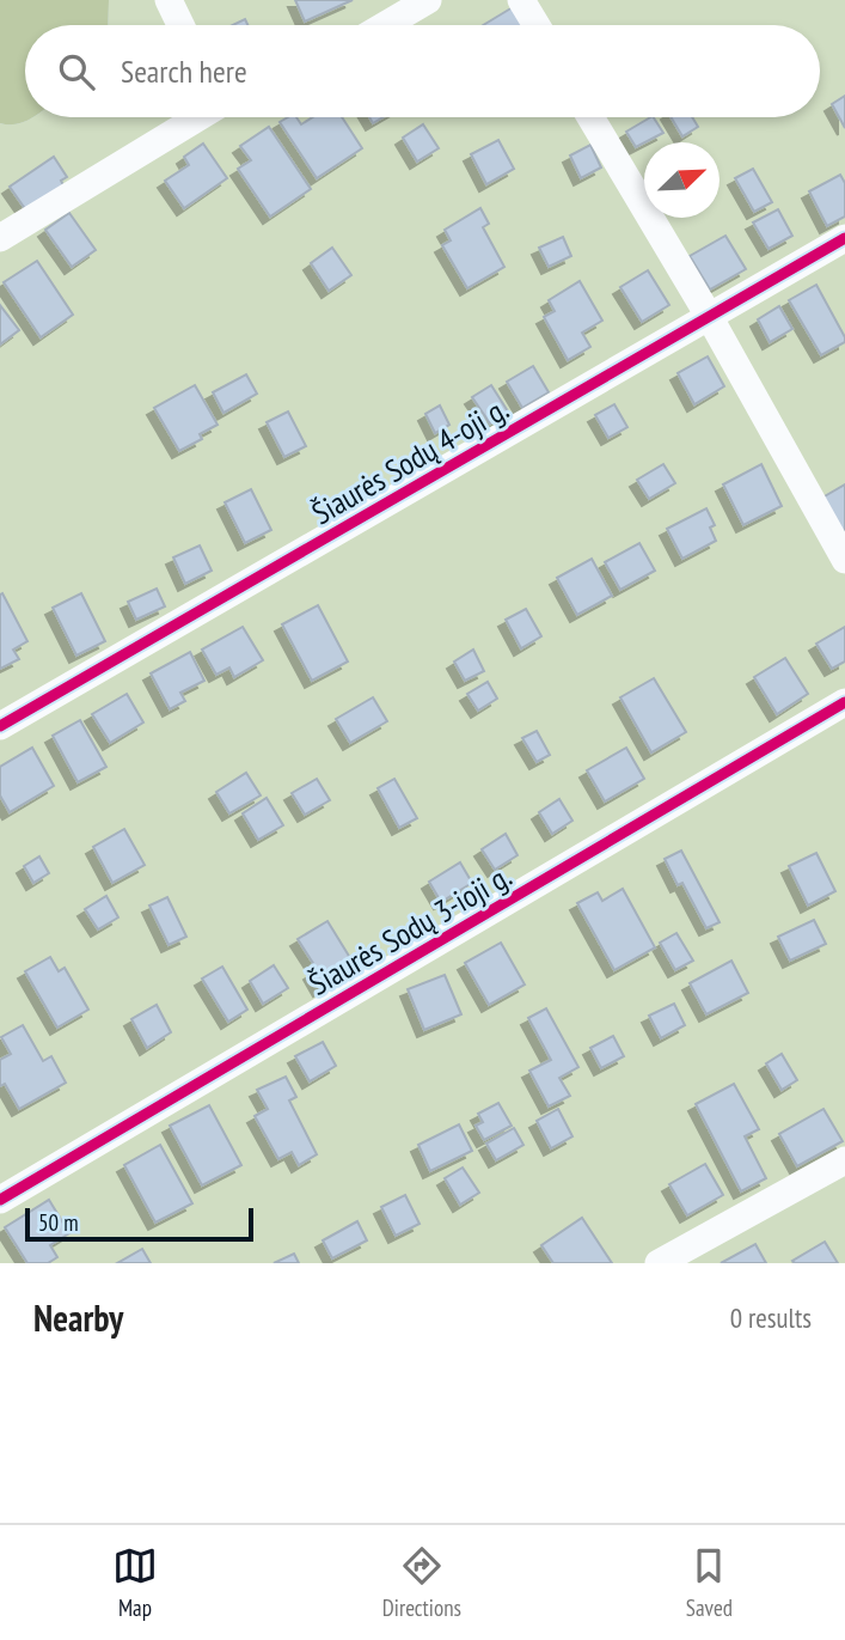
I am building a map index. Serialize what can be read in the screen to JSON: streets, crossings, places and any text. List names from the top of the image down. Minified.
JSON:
{"streets":{"street":["Šiaurės Sodų 4-oji g.","Šiaurės Sodų 3-ioji g."]},"scale_bar":"50 m","north":"top right","page":{"search":"Search here","scale":"50 m","heading":["Nearby","0 results"],"nav":["Map","Directions","Saved"]}}
